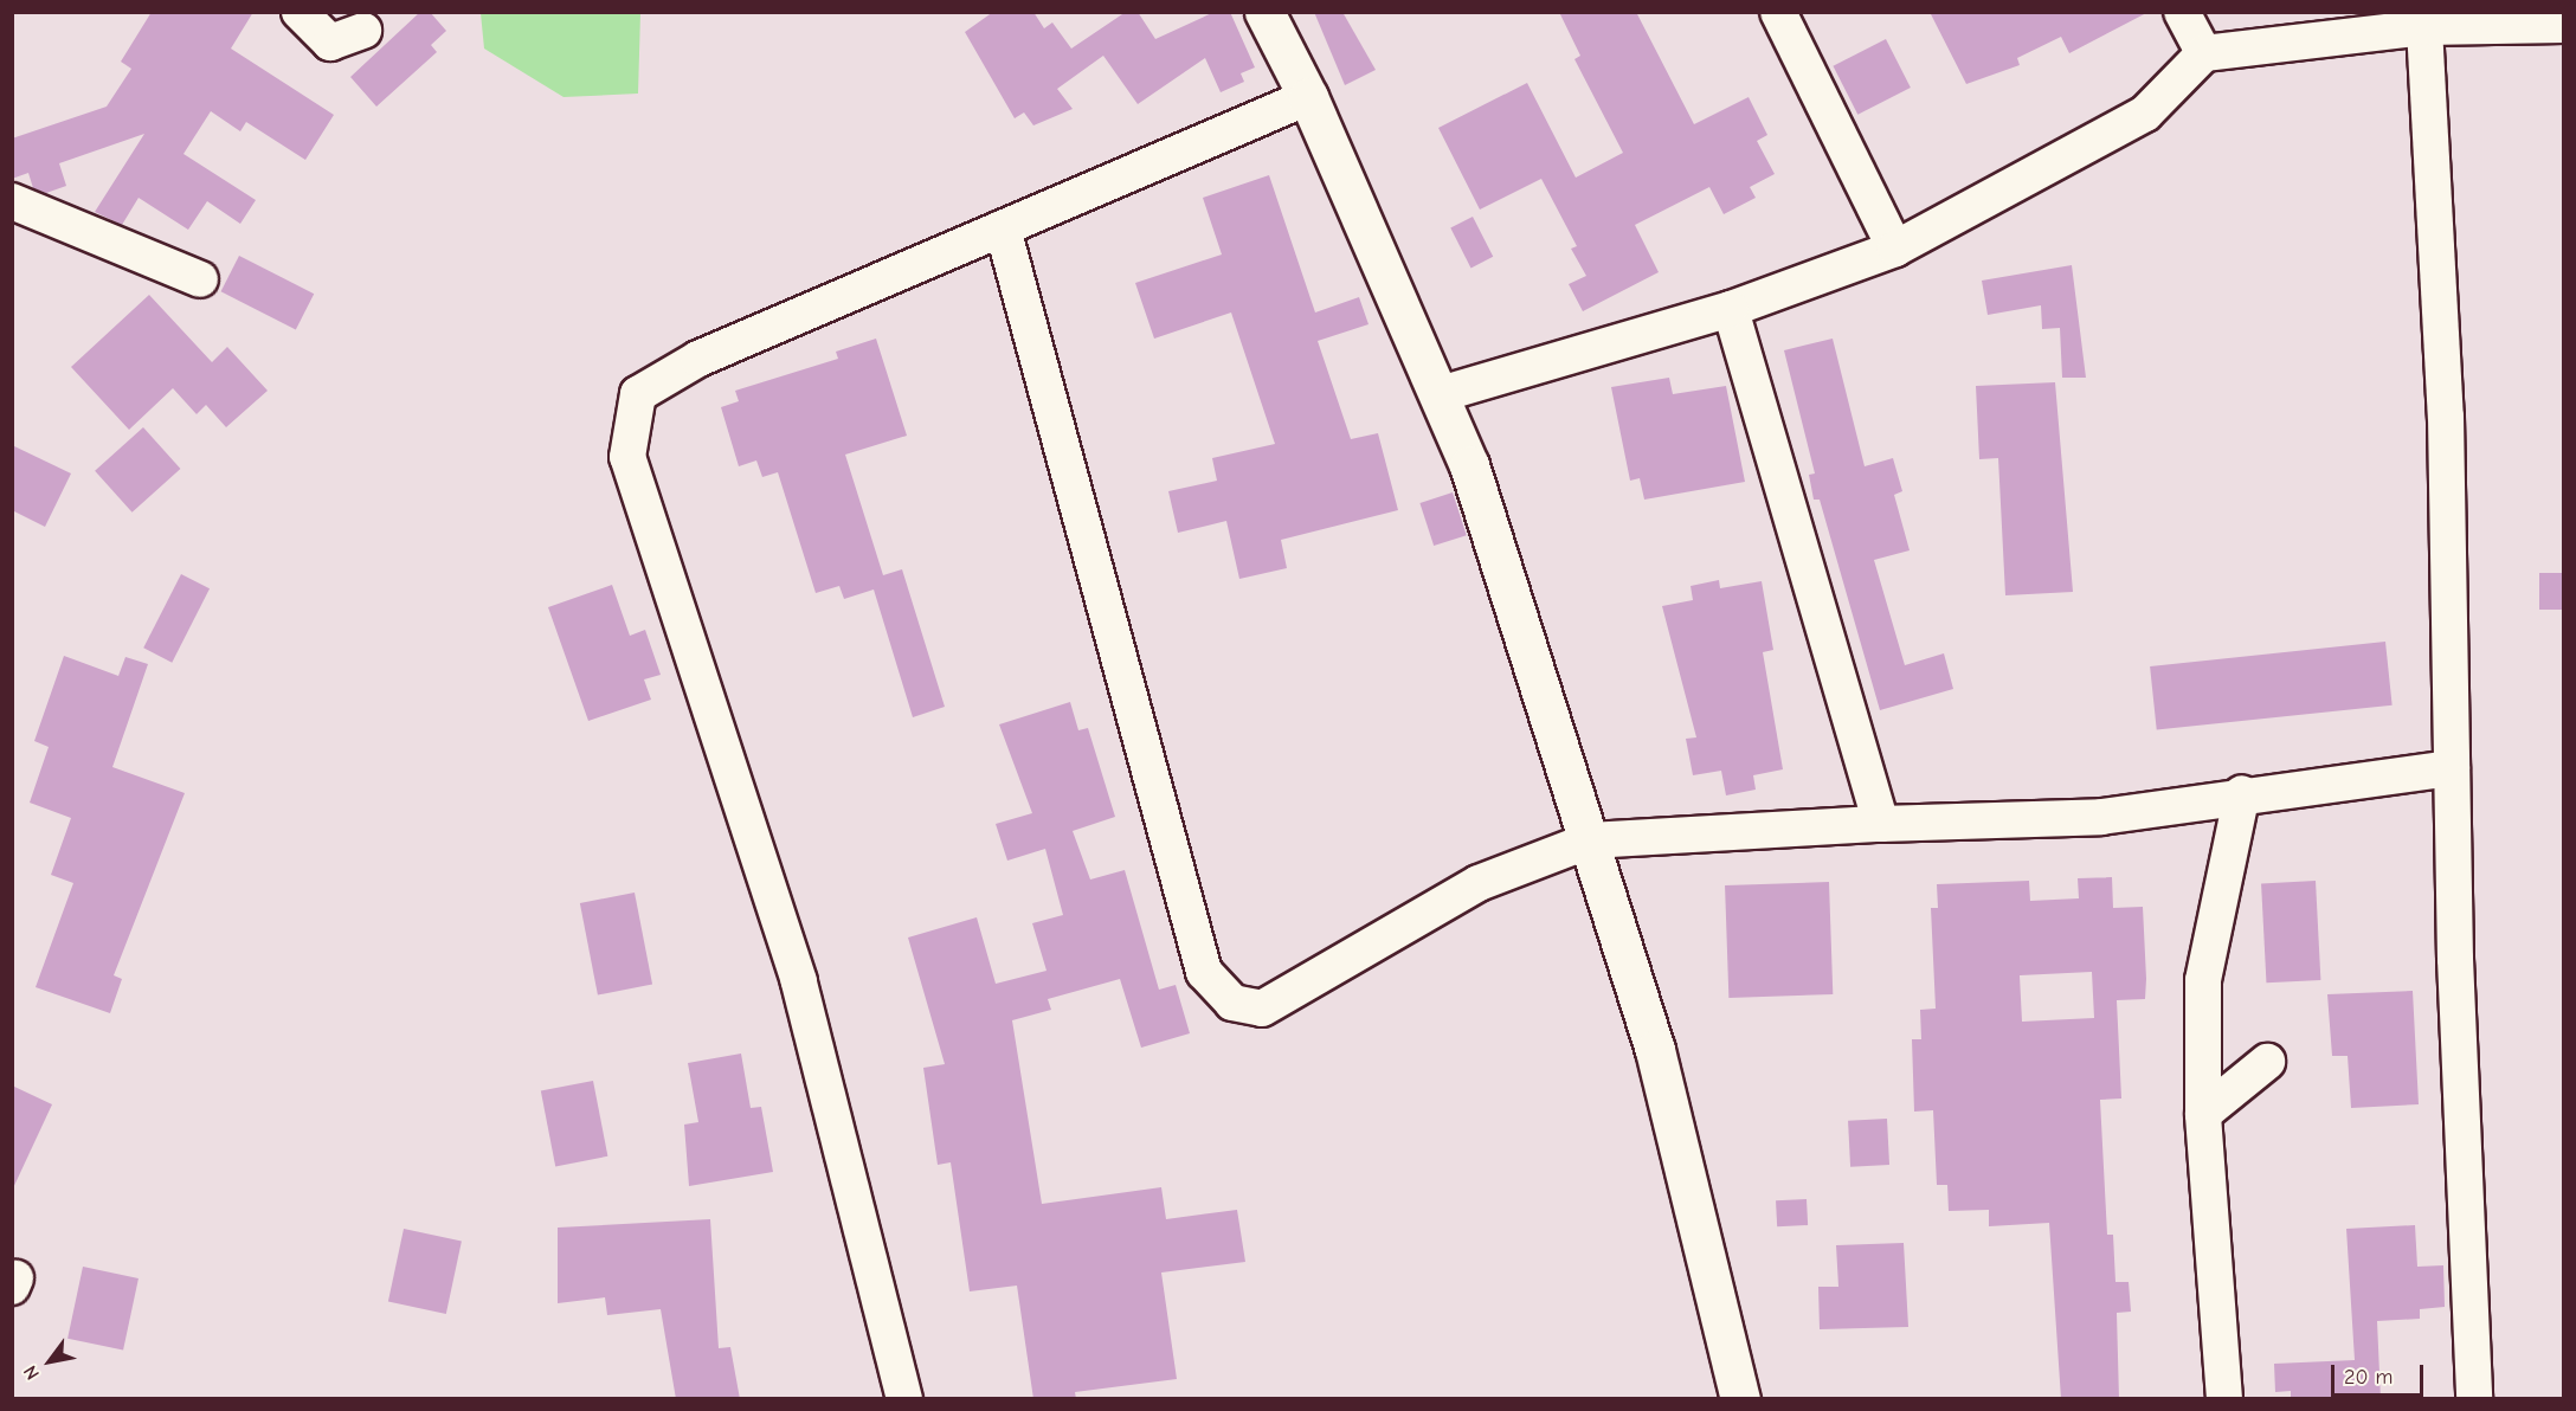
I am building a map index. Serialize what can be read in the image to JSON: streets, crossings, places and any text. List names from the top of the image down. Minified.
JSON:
{"scale_bar":"20 m","north":"bottom left"}
